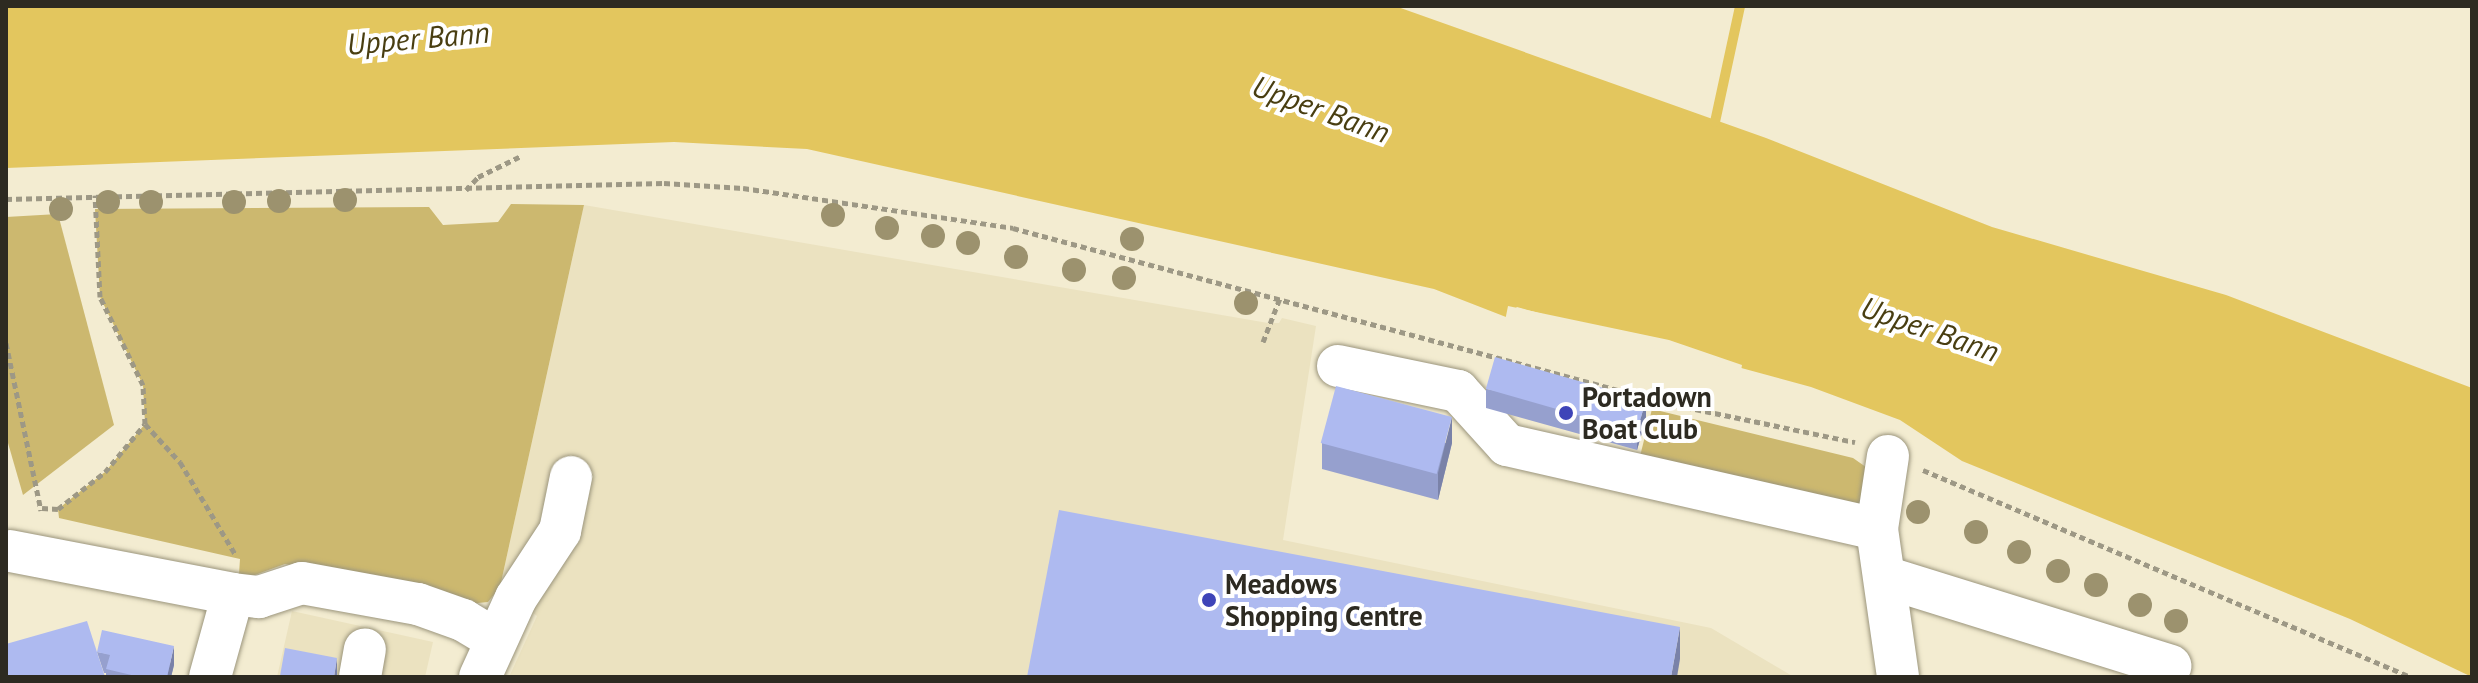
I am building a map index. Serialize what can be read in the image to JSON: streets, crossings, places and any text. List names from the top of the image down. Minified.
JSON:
{"water":["Upper Bann"],"places":["Portadown Boat Club","Meadows Shopping Centre"]}
